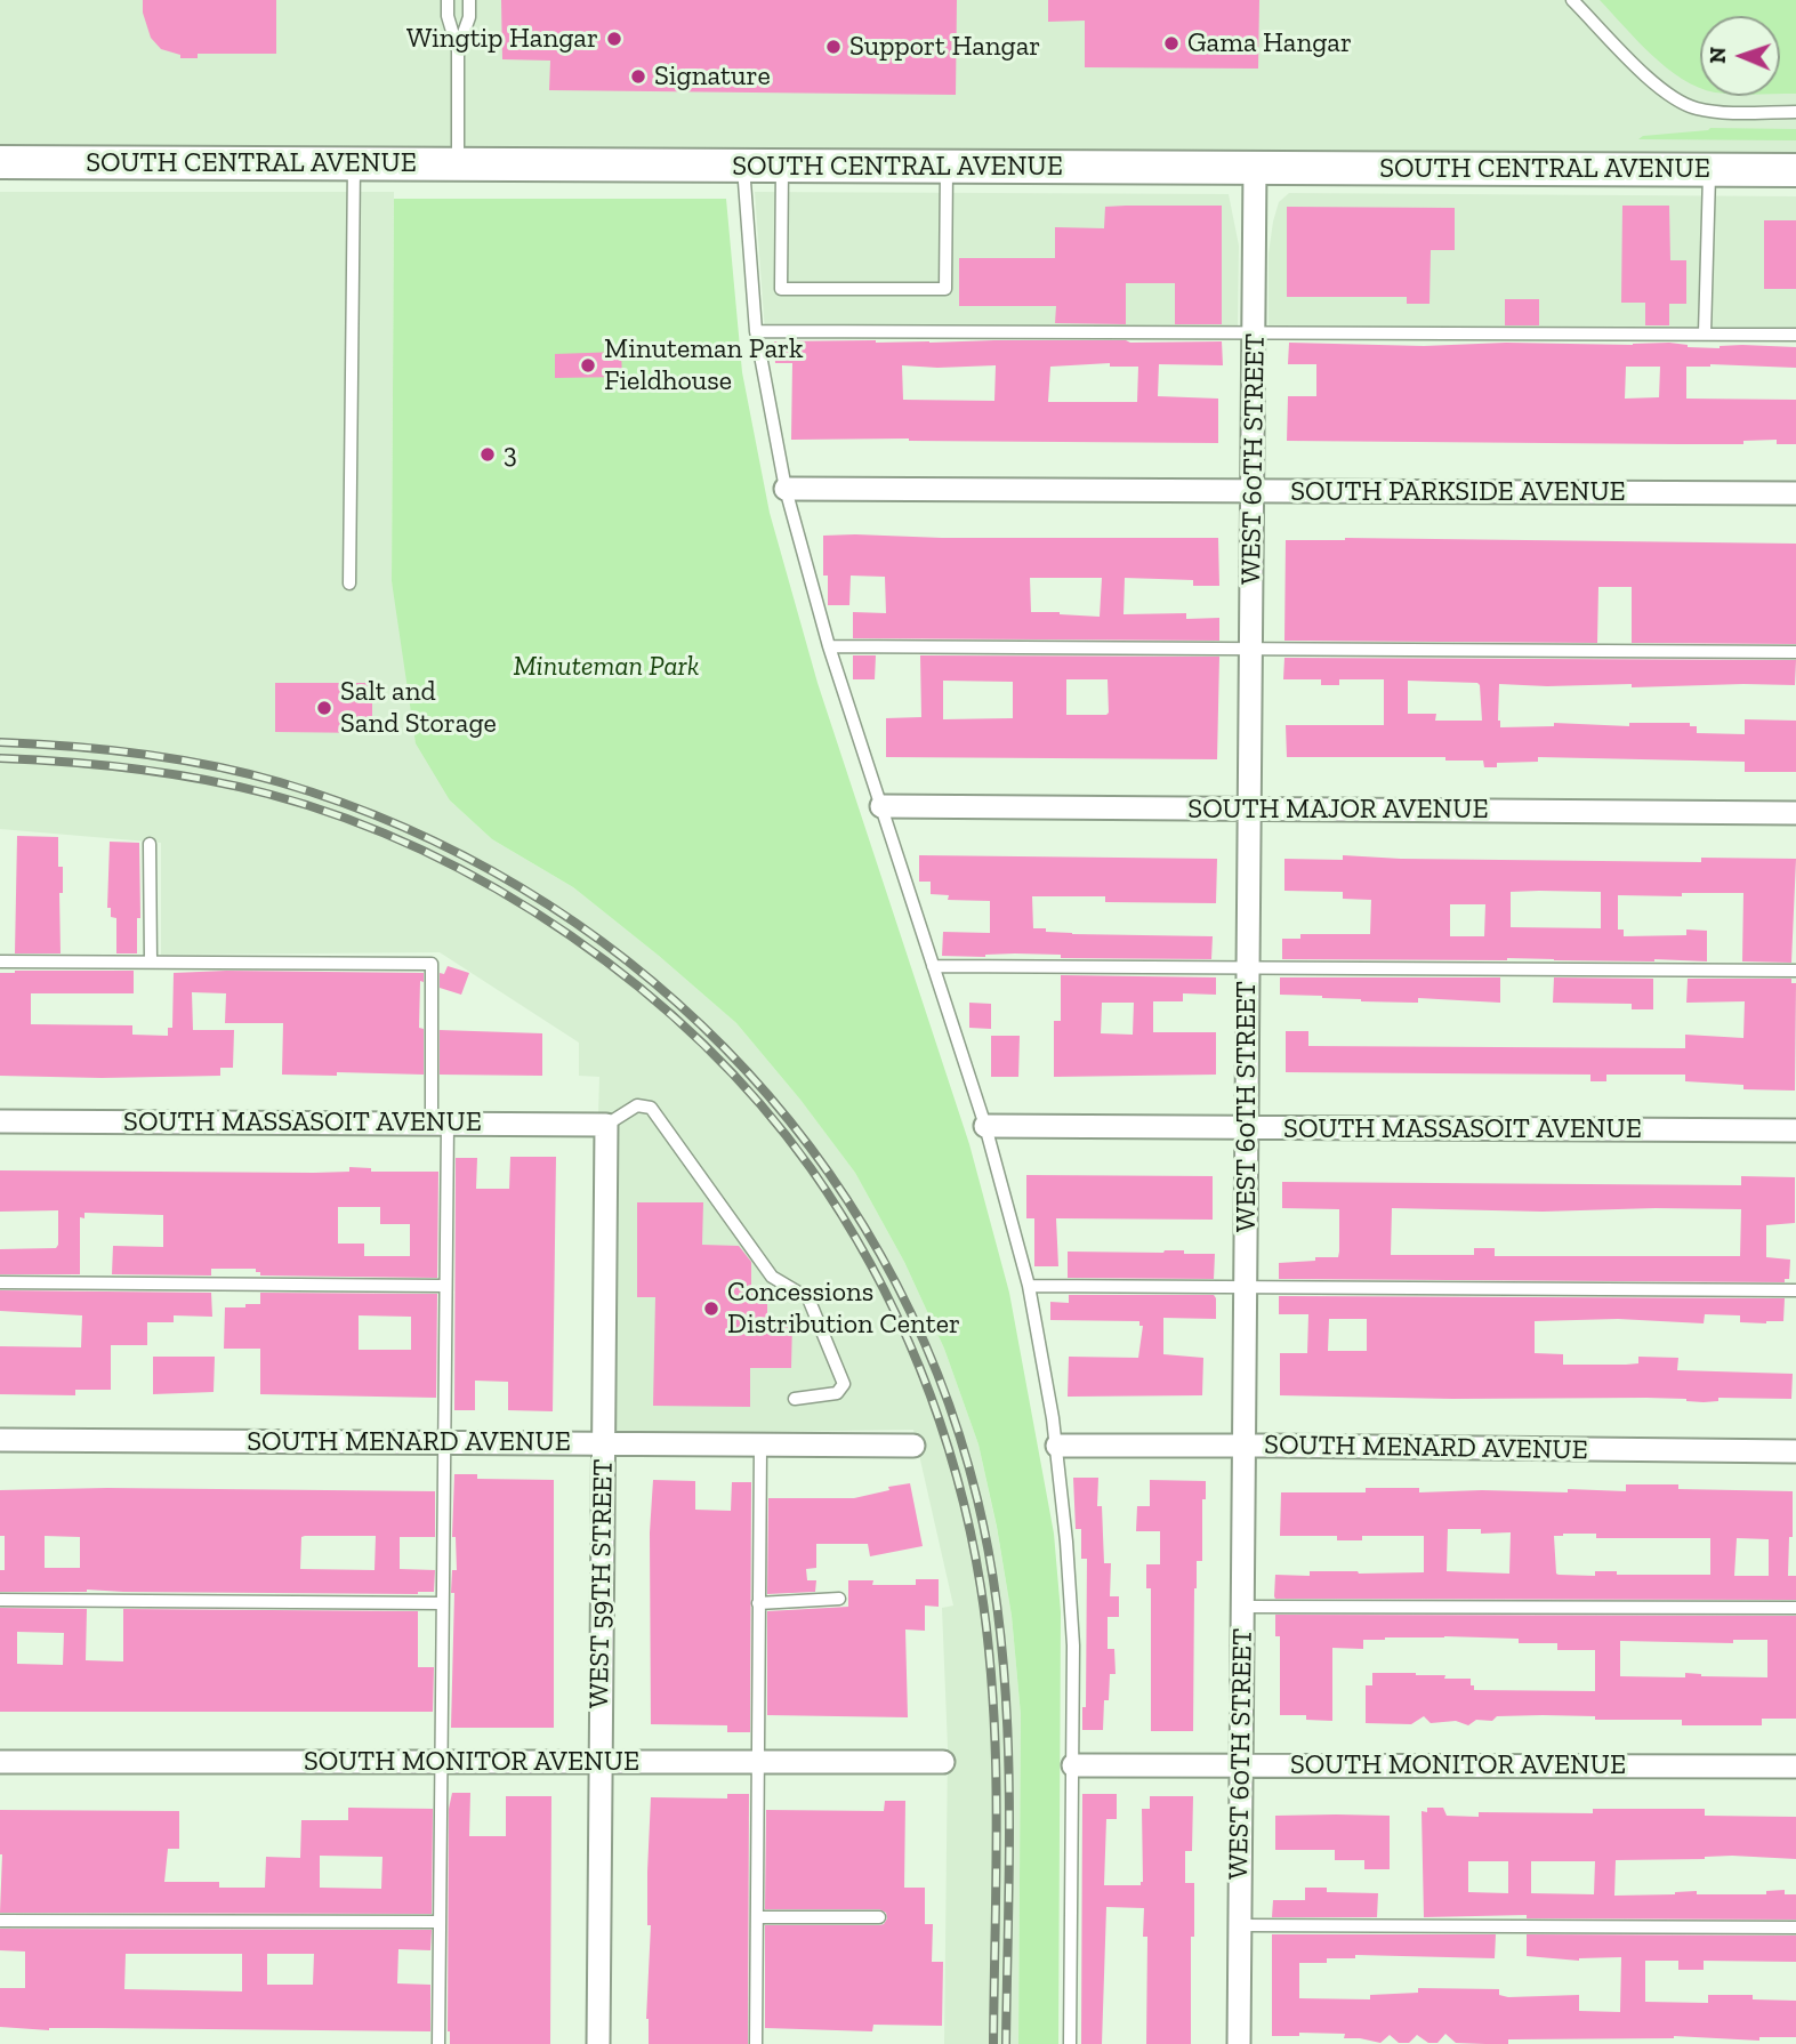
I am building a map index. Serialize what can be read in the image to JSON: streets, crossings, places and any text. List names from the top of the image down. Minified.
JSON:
{"streets":{"main road":["SOUTH CENTRAL AVENUE"],"street":["WEST 60TH STREET","SOUTH PARKSIDE AVENUE","SOUTH MAJOR AVENUE","SOUTH MASSASOIT AVENUE","SOUTH MENARD AVENUE","WEST 59TH STREET","SOUTH MONITOR AVENUE"]},"crossings":[["SOUTH CENTRAL AVENUE","WEST 60TH STREET"],["WEST 60TH STREET","SOUTH PARKSIDE AVENUE"],["WEST 60TH STREET","SOUTH MAJOR AVENUE"],["WEST 60TH STREET","SOUTH MASSASOIT AVENUE"],["WEST 60TH STREET","SOUTH MENARD AVENUE"],["WEST 60TH STREET","SOUTH MONITOR AVENUE"],["SOUTH MASSASOIT AVENUE","WEST 59TH STREET"],["SOUTH MENARD AVENUE","WEST 59TH STREET"],["WEST 59TH STREET","SOUTH MONITOR AVENUE"]],"parks":["Minuteman Park"],"places":["Wingtip Hangar","Gama Hangar","Support Hangar","Signature","Minuteman Park Fieldhouse","3","Salt and Sand Storage","Concessions Distribution Center"],"north":"left"}
